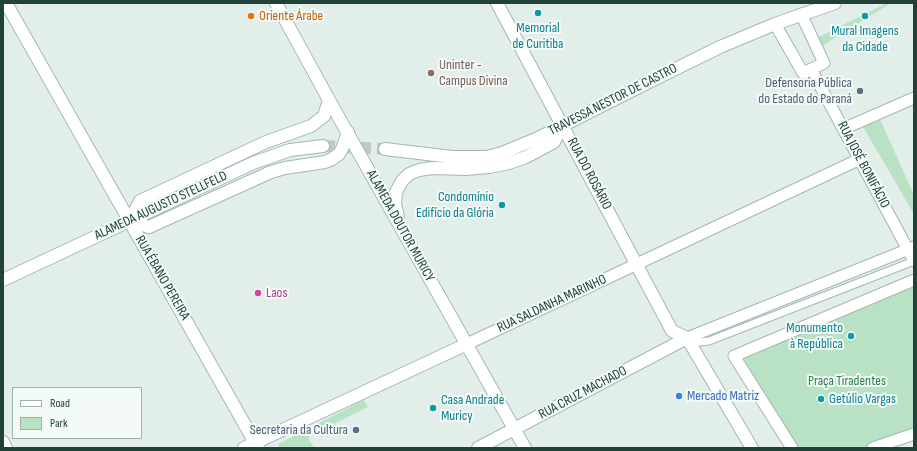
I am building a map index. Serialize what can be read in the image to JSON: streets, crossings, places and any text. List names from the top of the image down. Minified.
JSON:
{"streets":{"street":["TRAVESSA NESTOR DE CASTRO","RUA JOSÉ BONIFÁCIO","RUA DO ROSÁRIO","ALAMEDA AUGUSTO STELLFELD","ALAMEDA DOUTOR MURICY","RUA ÉBANO PEREIRA","RUA SALDANHA MARINHO","RUA CRUZ MACHADO"]},"crossings":[["TRAVESSA NESTOR DE CASTRO","RUA DO ROSÁRIO"],["RUA JOSÉ BONIFÁCIO","RUA SALDANHA MARINHO"],["RUA DO ROSÁRIO","RUA SALDANHA MARINHO"],["RUA DO ROSÁRIO","RUA CRUZ MACHADO"],["ALAMEDA AUGUSTO STELLFELD","RUA ÉBANO PEREIRA"],["ALAMEDA DOUTOR MURICY","RUA SALDANHA MARINHO"],["ALAMEDA DOUTOR MURICY","RUA CRUZ MACHADO"],["RUA ÉBANO PEREIRA","RUA SALDANHA MARINHO"]],"parks":["Praça Tiradentes"],"places":["Memorial de Curitiba","Oriente Árabe","Mural Imagens da Cidade","Uninter - Campus Divina","Defensoria Pública do Estado do Paraná","Condomínio Edifício da Glória","Laos","Monumento à República","Mercado Matriz","Getúlio Vargas","Casa Andrade Muricy","Secretaria da Cultura"],"legend":["Road","Park"]}
